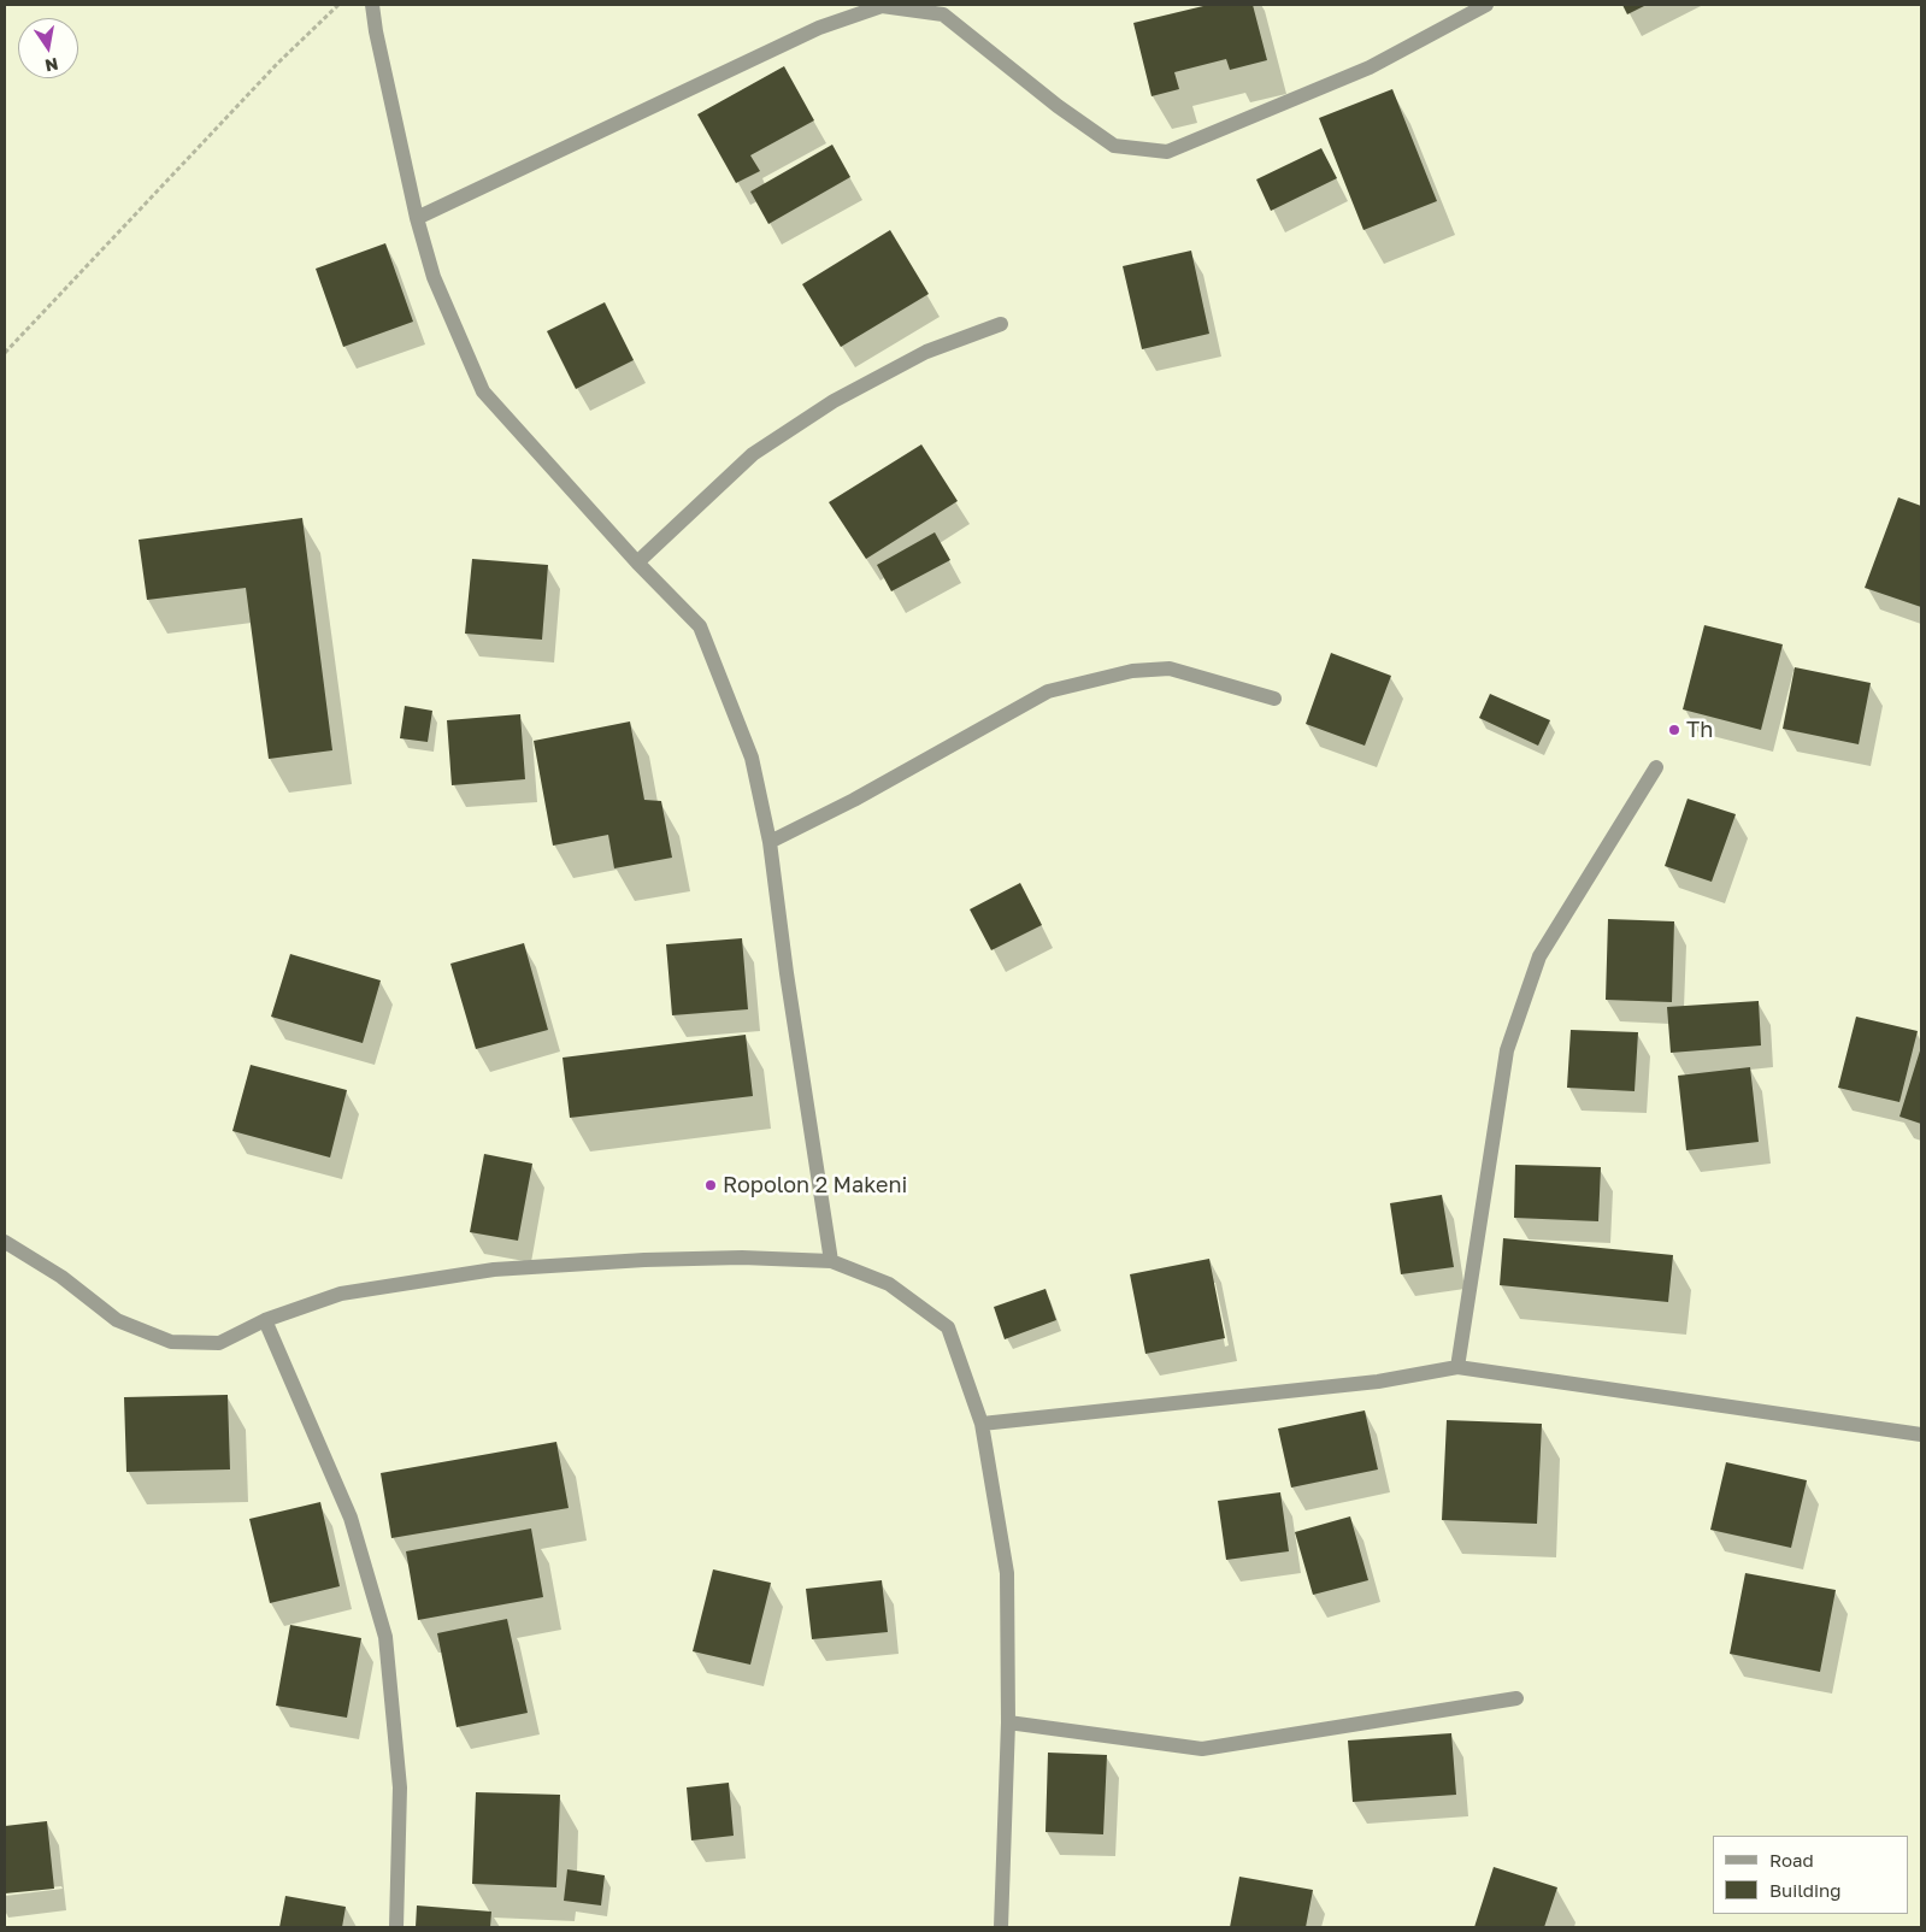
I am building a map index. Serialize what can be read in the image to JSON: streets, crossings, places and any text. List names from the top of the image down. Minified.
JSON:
{"places":["Th","Ropolon 2 Makeni"],"legend":["Road","Building"],"north":"bottom"}
